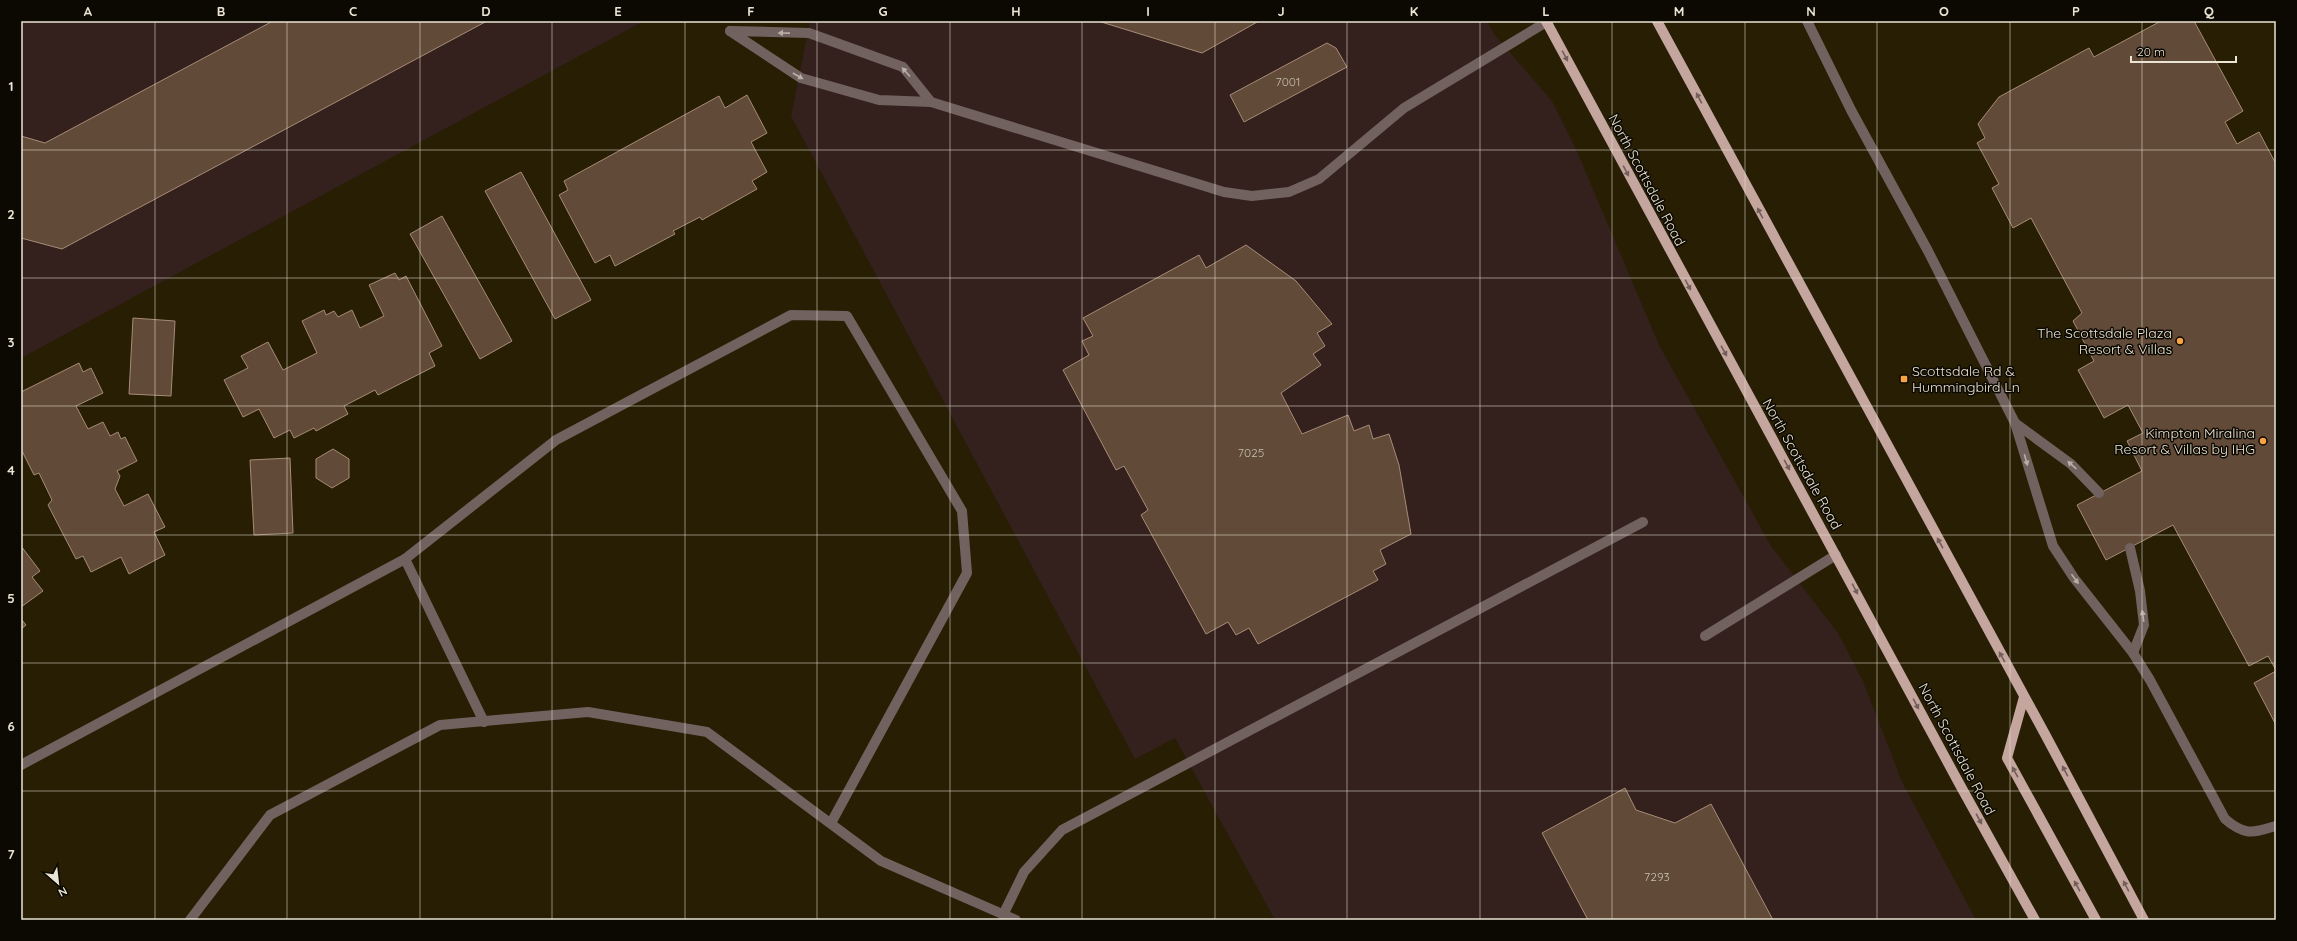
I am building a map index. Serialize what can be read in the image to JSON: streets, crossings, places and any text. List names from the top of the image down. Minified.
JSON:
{"streets":{"main road":["North Scottsdale Road"]},"one_way":["North Scottsdale Road"],"places":{"other":["The Scottsdale Plaza Resort & Villas","Kimpton Miralina Resort & Villas by IHG"],"transit":["Scottsdale Rd & Hummingbird Ln"]},"house_numbers":["7001","7025","7293"],"scale_bar":"20 m","north":"bottom right","grid":{"columns":["A","B","C","D","E","F","G","H","I","J","K","L","M","N","O","P","Q"],"rows":["1","2","3","4","5","6","7"]}}
